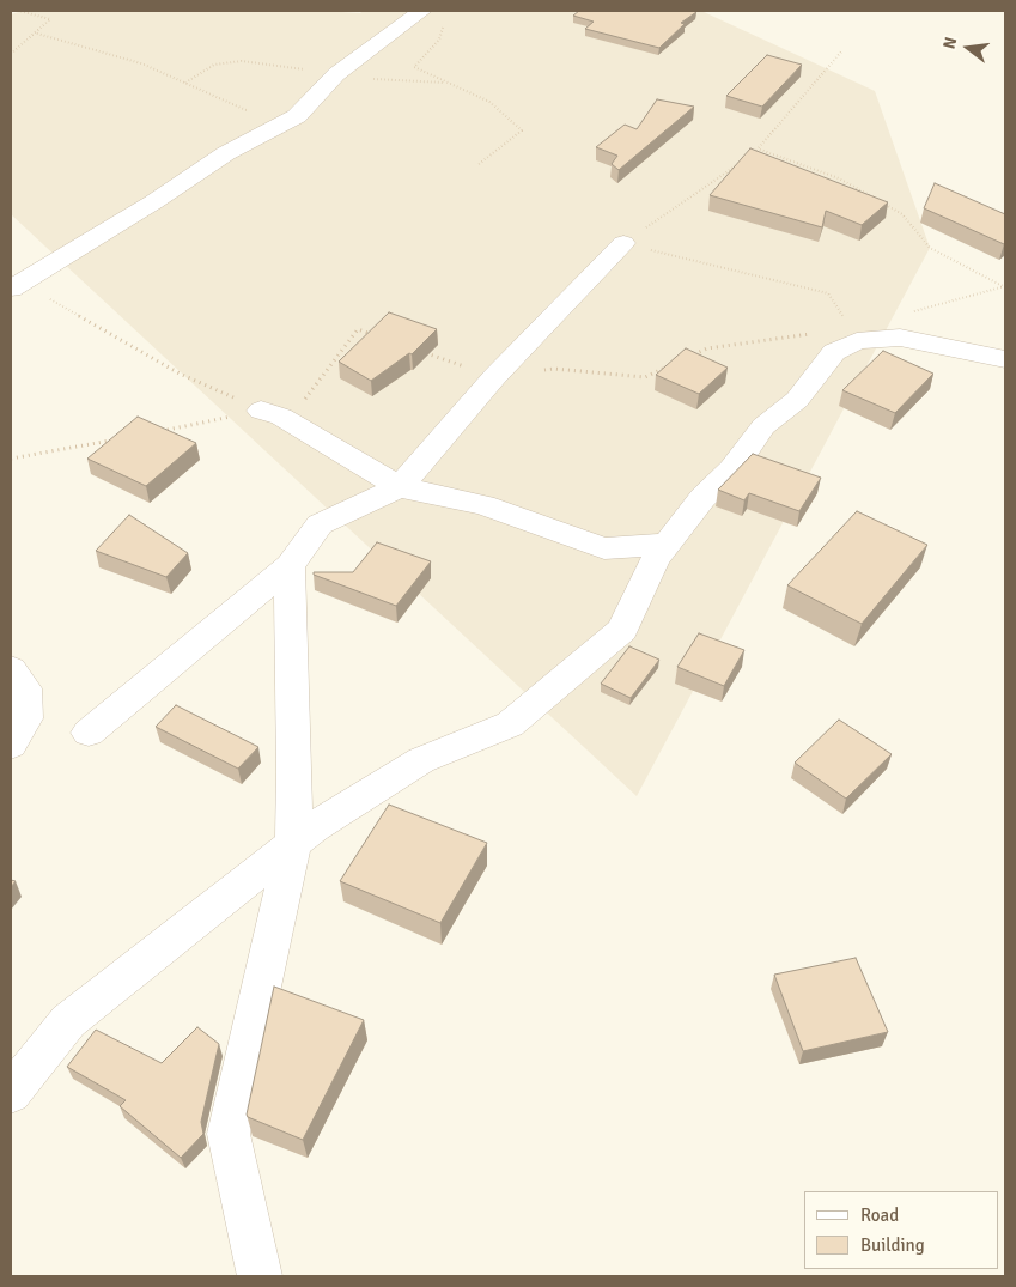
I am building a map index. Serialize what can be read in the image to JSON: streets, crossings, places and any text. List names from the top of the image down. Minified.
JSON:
{"legend":["Road","Building"],"north":"left"}
